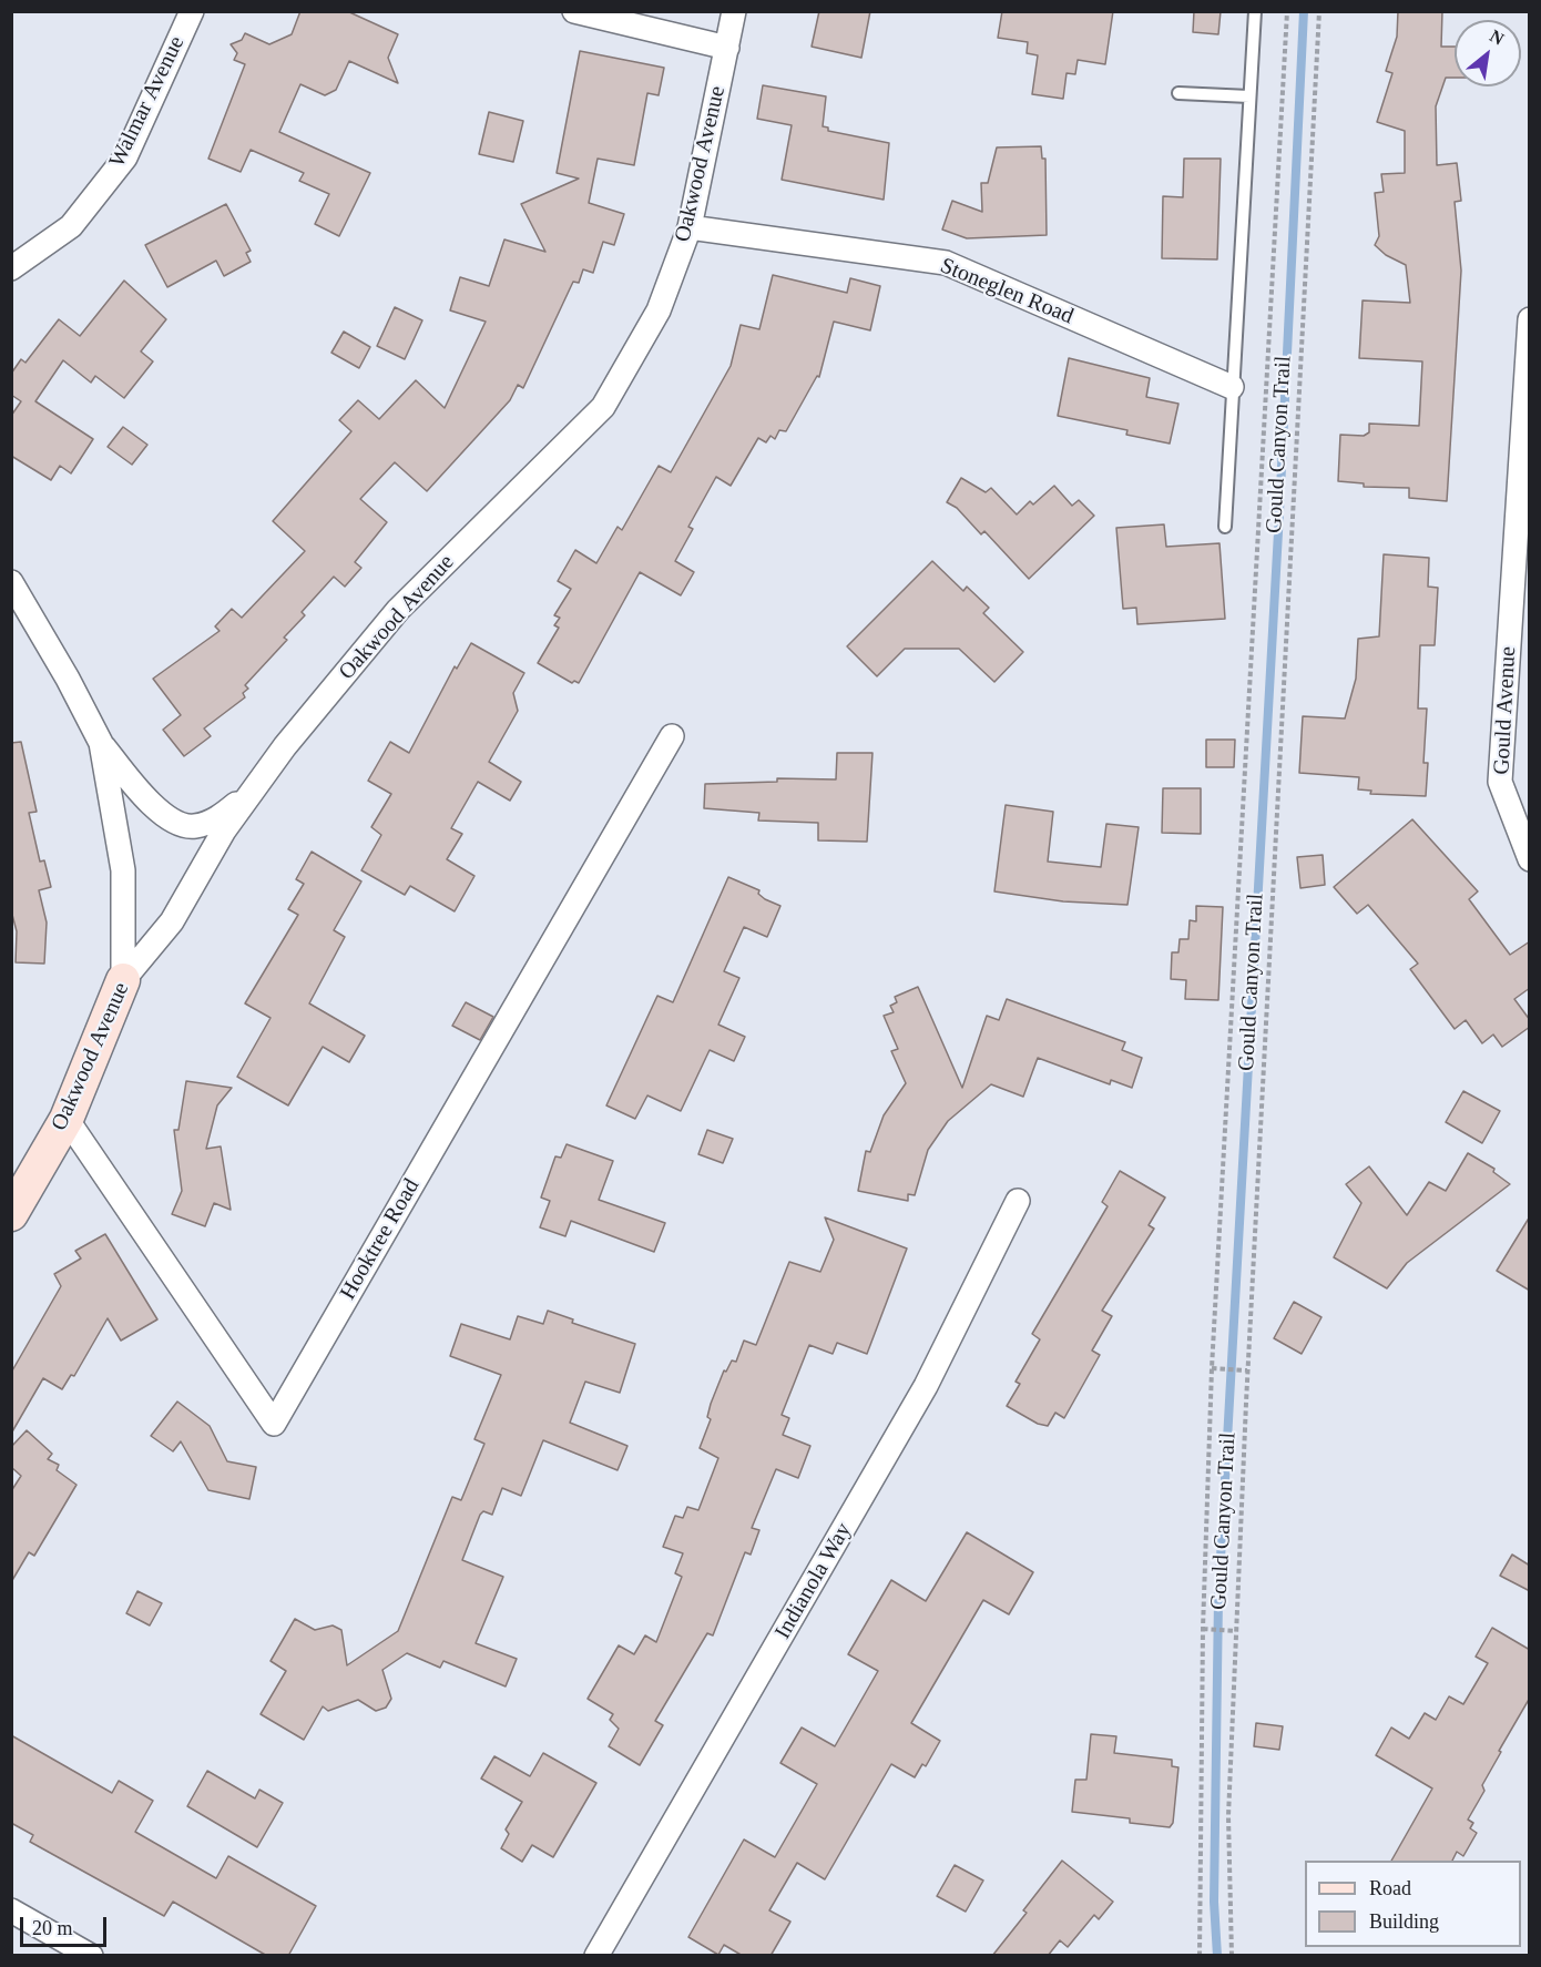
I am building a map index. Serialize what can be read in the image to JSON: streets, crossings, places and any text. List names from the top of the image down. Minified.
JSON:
{"streets":{"street":["Walmar Avenue","Oakwood Avenue","Stoneglen Road","Gould Avenue","Hooktree Road","Indianola Way"],"path":["Gould Canyon Trail"]},"crossings":[["Oakwood Avenue","Stoneglen Road"],["Oakwood Avenue","Hooktree Road"]],"legend":["Road","Building"],"scale_bar":"20 m","north":"top right"}
